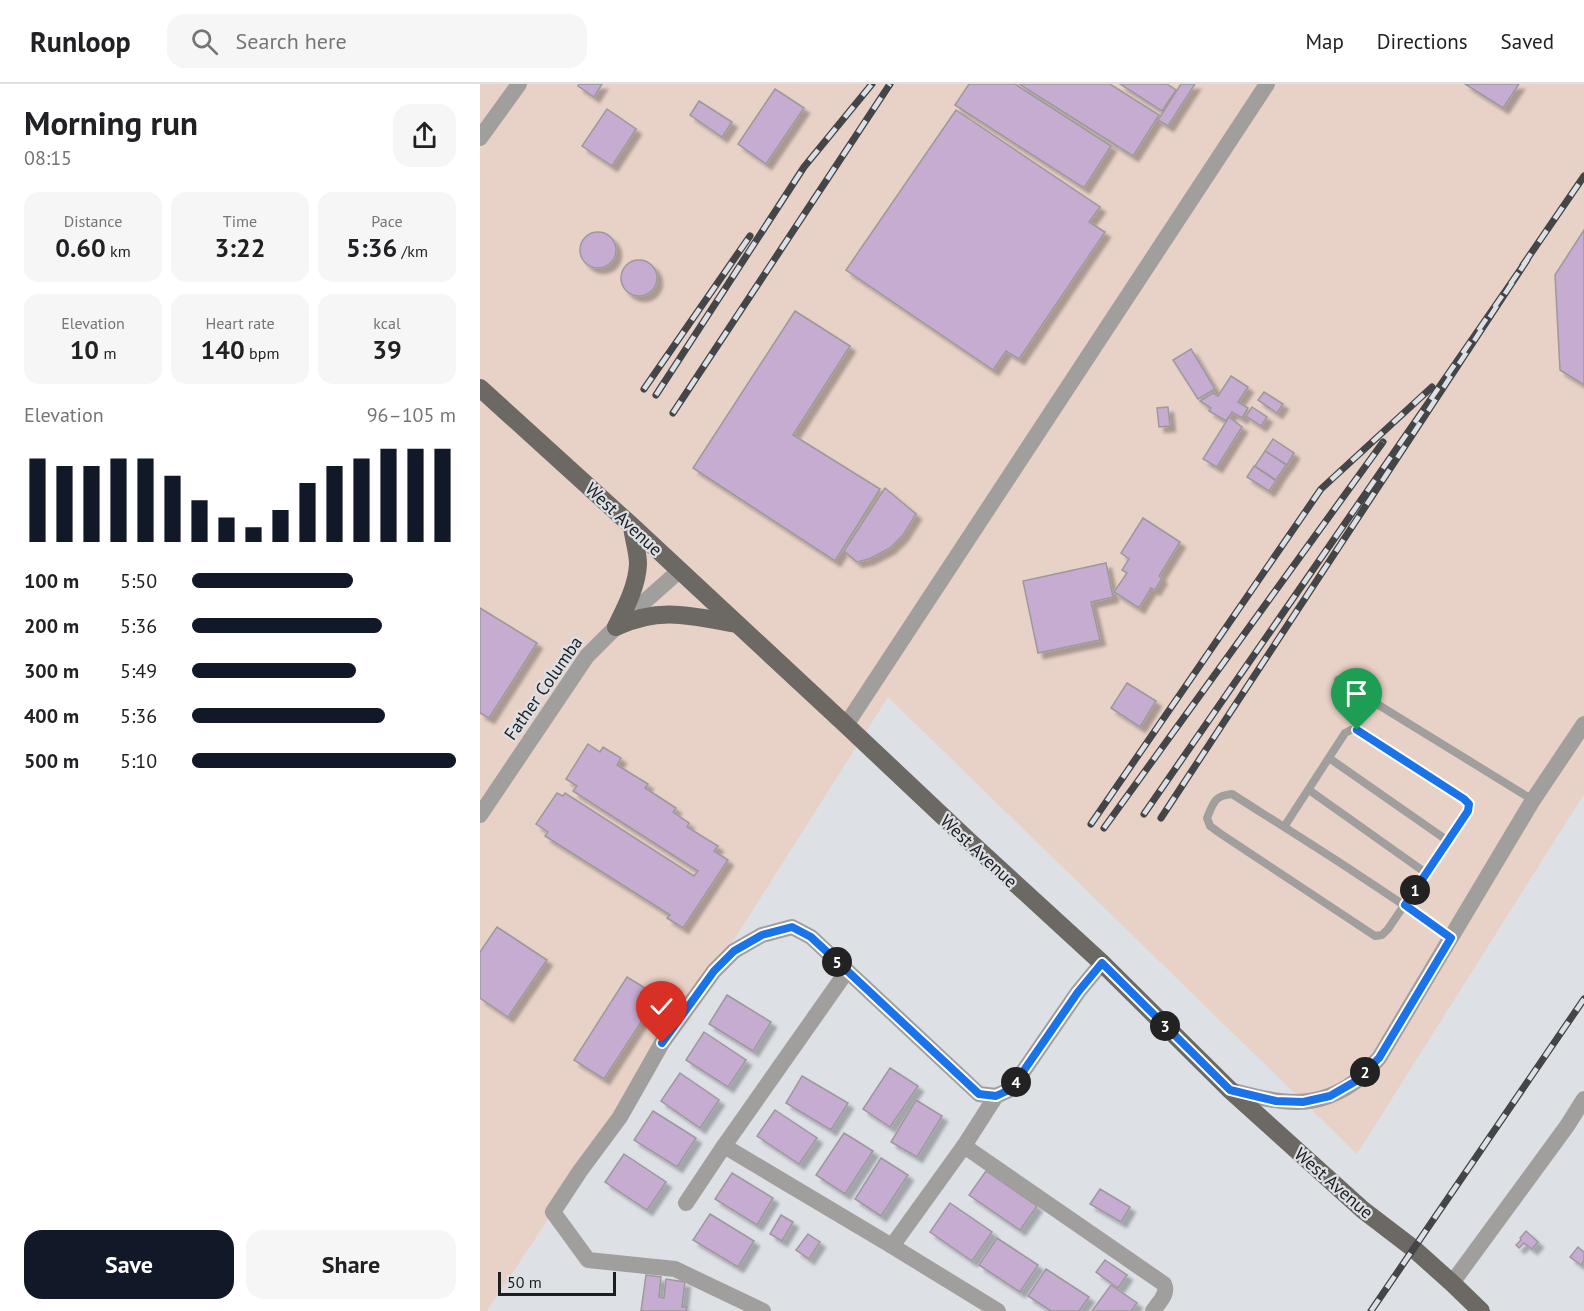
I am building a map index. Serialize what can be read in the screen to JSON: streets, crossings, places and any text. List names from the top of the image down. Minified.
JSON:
{"streets":{"main road":["West Avenue"],"street":["Father Columba"]},"crossings":[["West Avenue","Father Columba"]],"scale_bar":"50 m","page":{"header":"Runloop","search":"Search here","nav":["Map","Directions","Saved"],"heading":["Morning run","08:15"],"stats":[["Distance","0.60 km"],["Time","3:22"],["Pace","5:36 /km"],["Elevation","10 m"],["Heart rate","140 bpm"],["kcal","39"]],"chart":["Elevation","96–105 m"],"list":[{"name":"100 m","note":"5:50"},{"name":"200 m","note":"5:36"},{"name":"300 m","note":"5:49"},{"name":"400 m","note":"5:36"},{"name":"500 m","note":"5:10"}],"pins":["1","5","3","2","4"],"buttons":["Save","Share"],"scale":"50 m"}}
